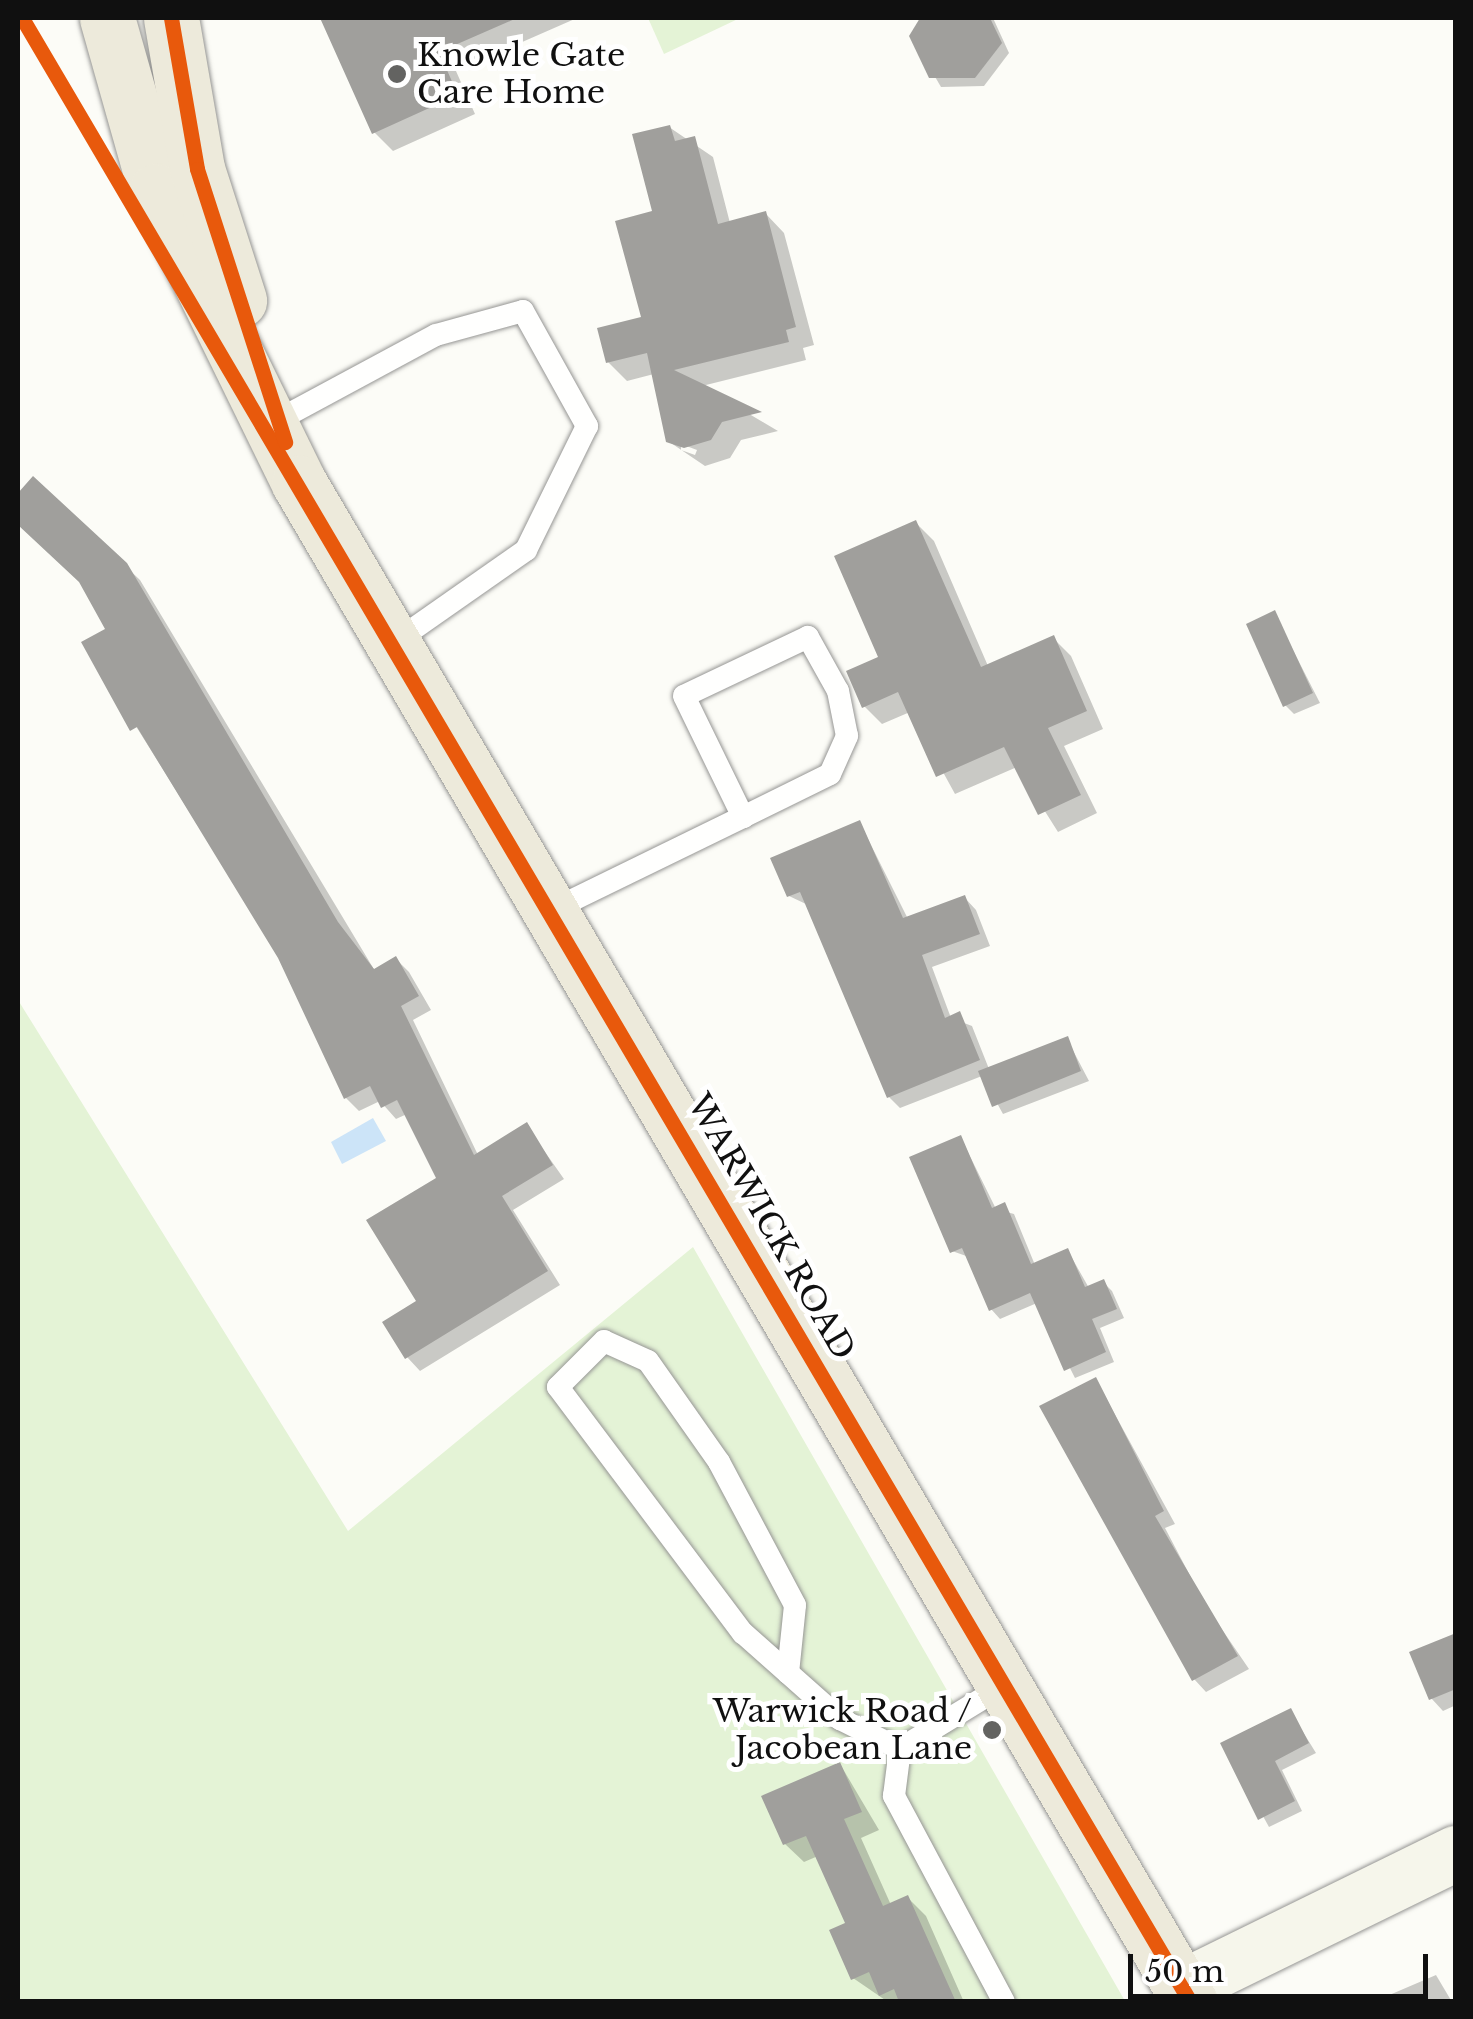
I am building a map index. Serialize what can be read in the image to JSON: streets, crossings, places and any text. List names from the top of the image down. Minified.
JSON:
{"streets":{"main road":["WARWICK ROAD"]},"places":["Knowle Gate Care Home","Warwick Road / Jacobean Lane"],"scale_bar":"50 m"}
